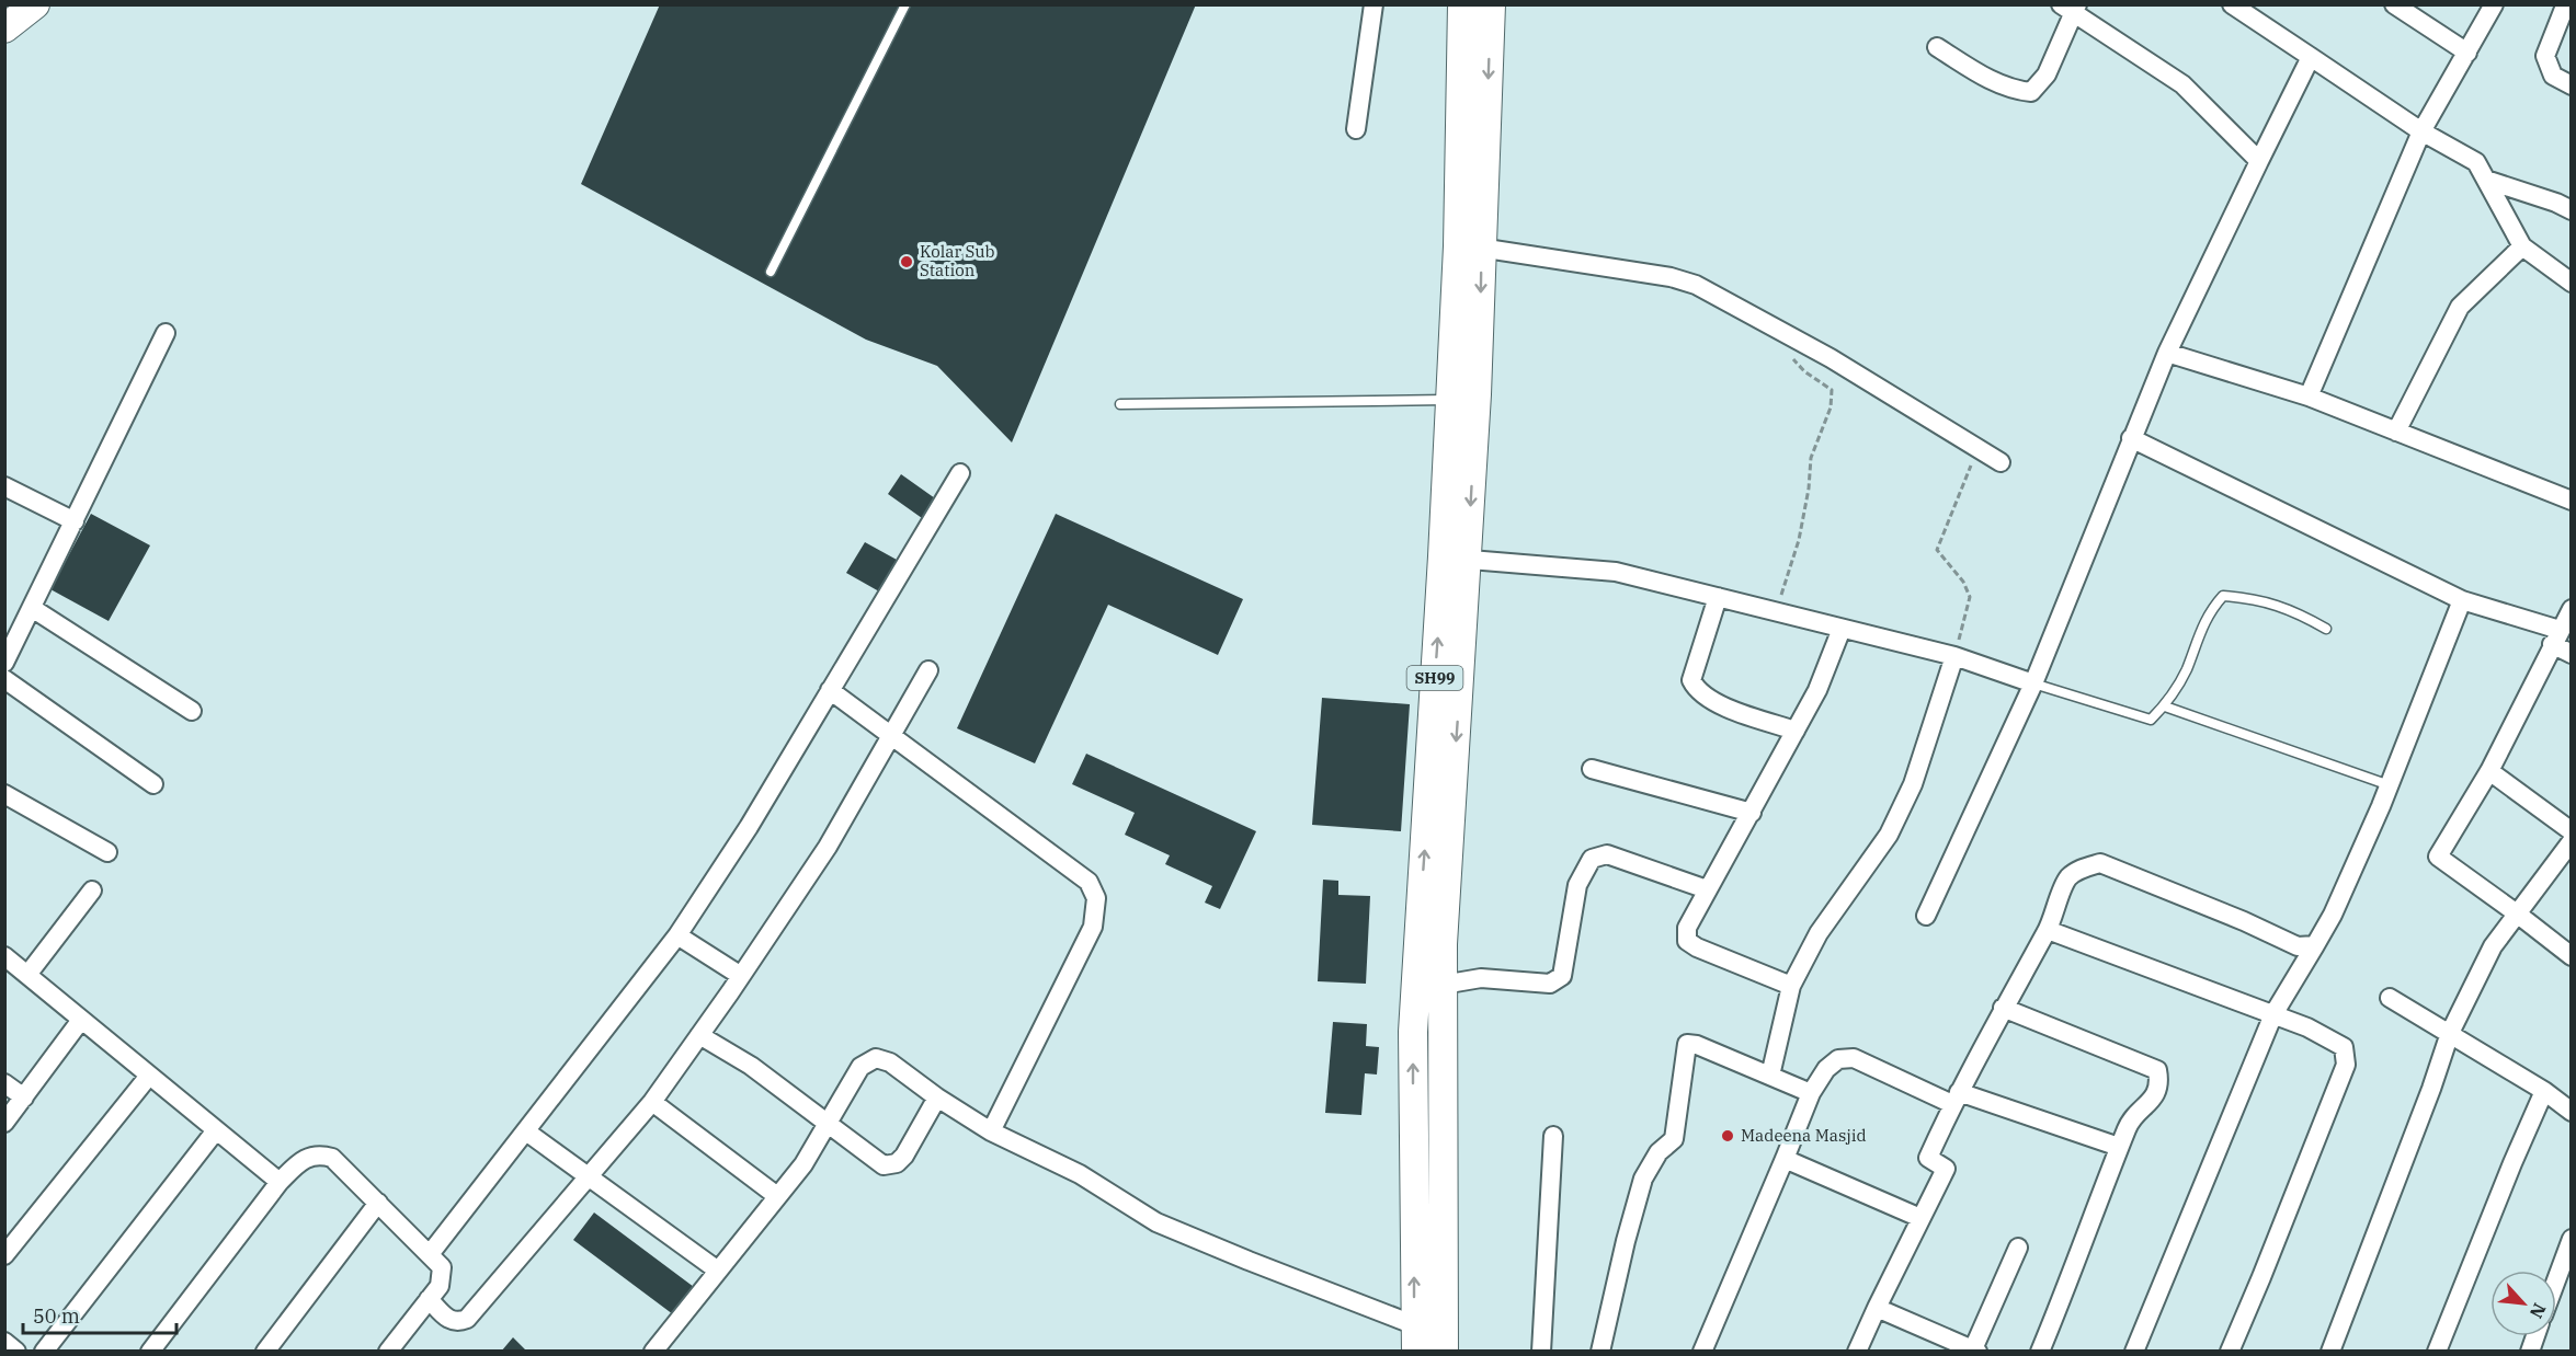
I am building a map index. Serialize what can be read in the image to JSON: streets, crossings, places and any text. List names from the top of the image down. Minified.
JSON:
{"streets":{"main road":["SH99"]},"places":["Kolar Sub Station","Madeena Masjid"],"scale_bar":"50 m","north":"bottom right"}
